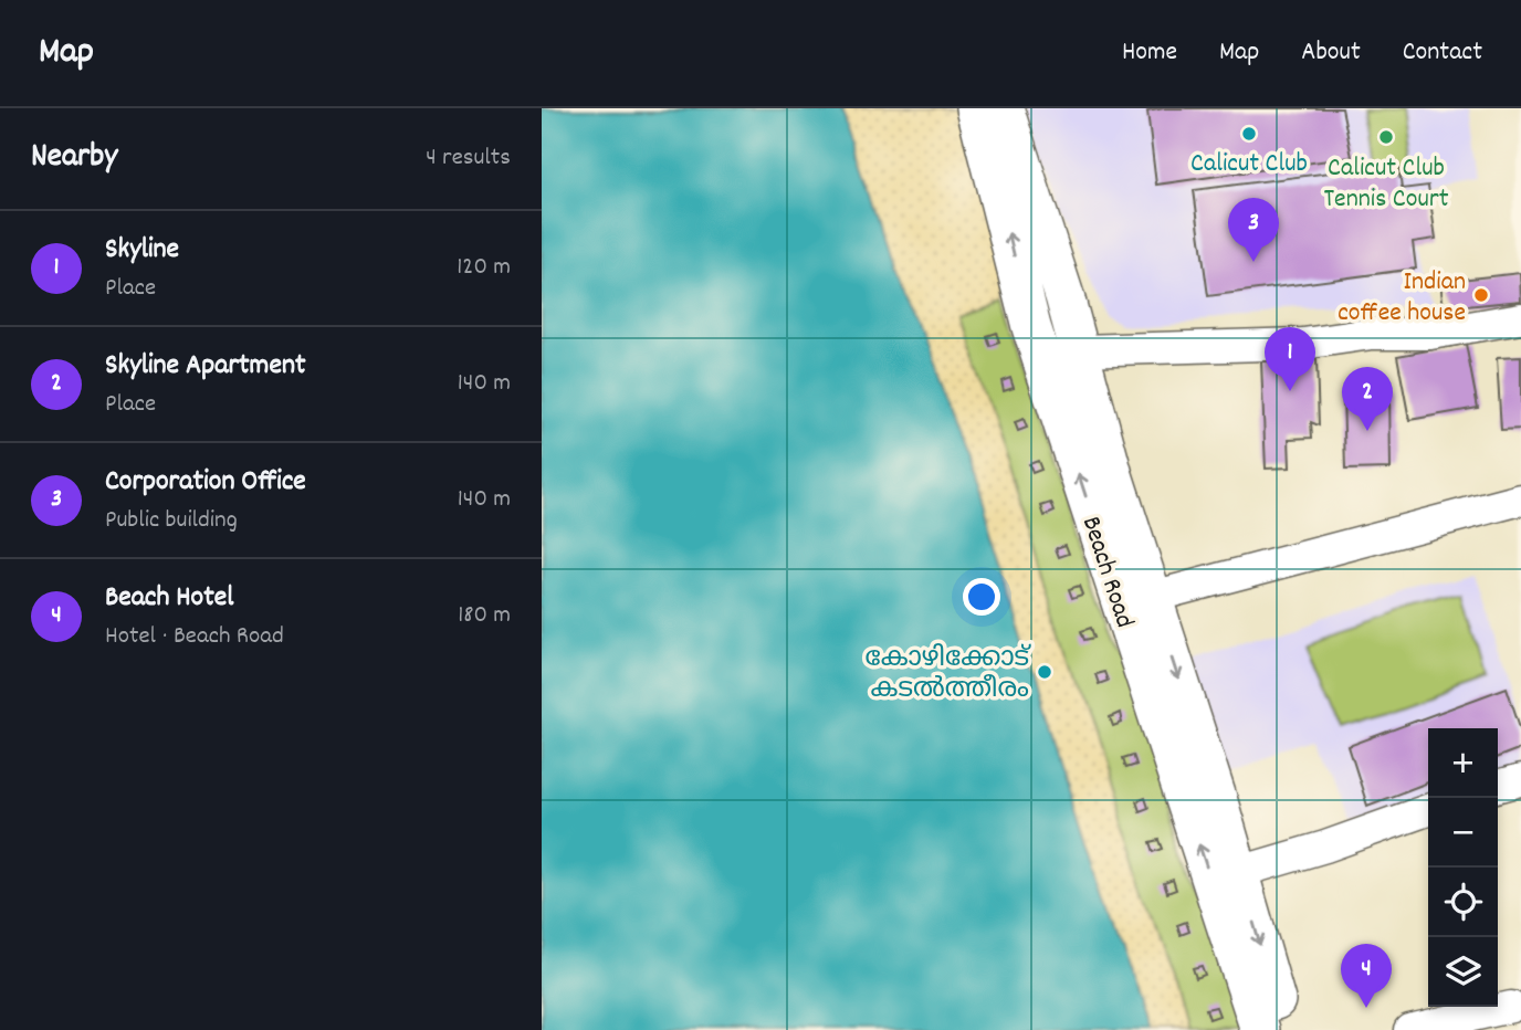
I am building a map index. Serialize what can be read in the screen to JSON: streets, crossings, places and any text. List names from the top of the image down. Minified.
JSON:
{"streets":{"main road":["Beach Road"]},"places":["Calicut Club","Calicut Club Tennis Court","Indian coffee house","കോഴിക്കോട് കടൽത്തീരം"],"page":{"header":"Map","nav":["Home","Map","About","Contact"],"heading":["Nearby","4 results"],"pins":["3","1","2","4"],"list":[{"mark":"1","name":"Skyline","note":"Place","value":"120 m"},{"mark":"2","name":"Skyline Apartment","note":"Place","value":"140 m"},{"mark":"3","name":"Corporation Office","note":"Public building","value":"140 m"},{"mark":"4","name":"Beach Hotel","note":"Hotel · Beach Road","value":"180 m"}],"map_buttons":["+","−"]}}
